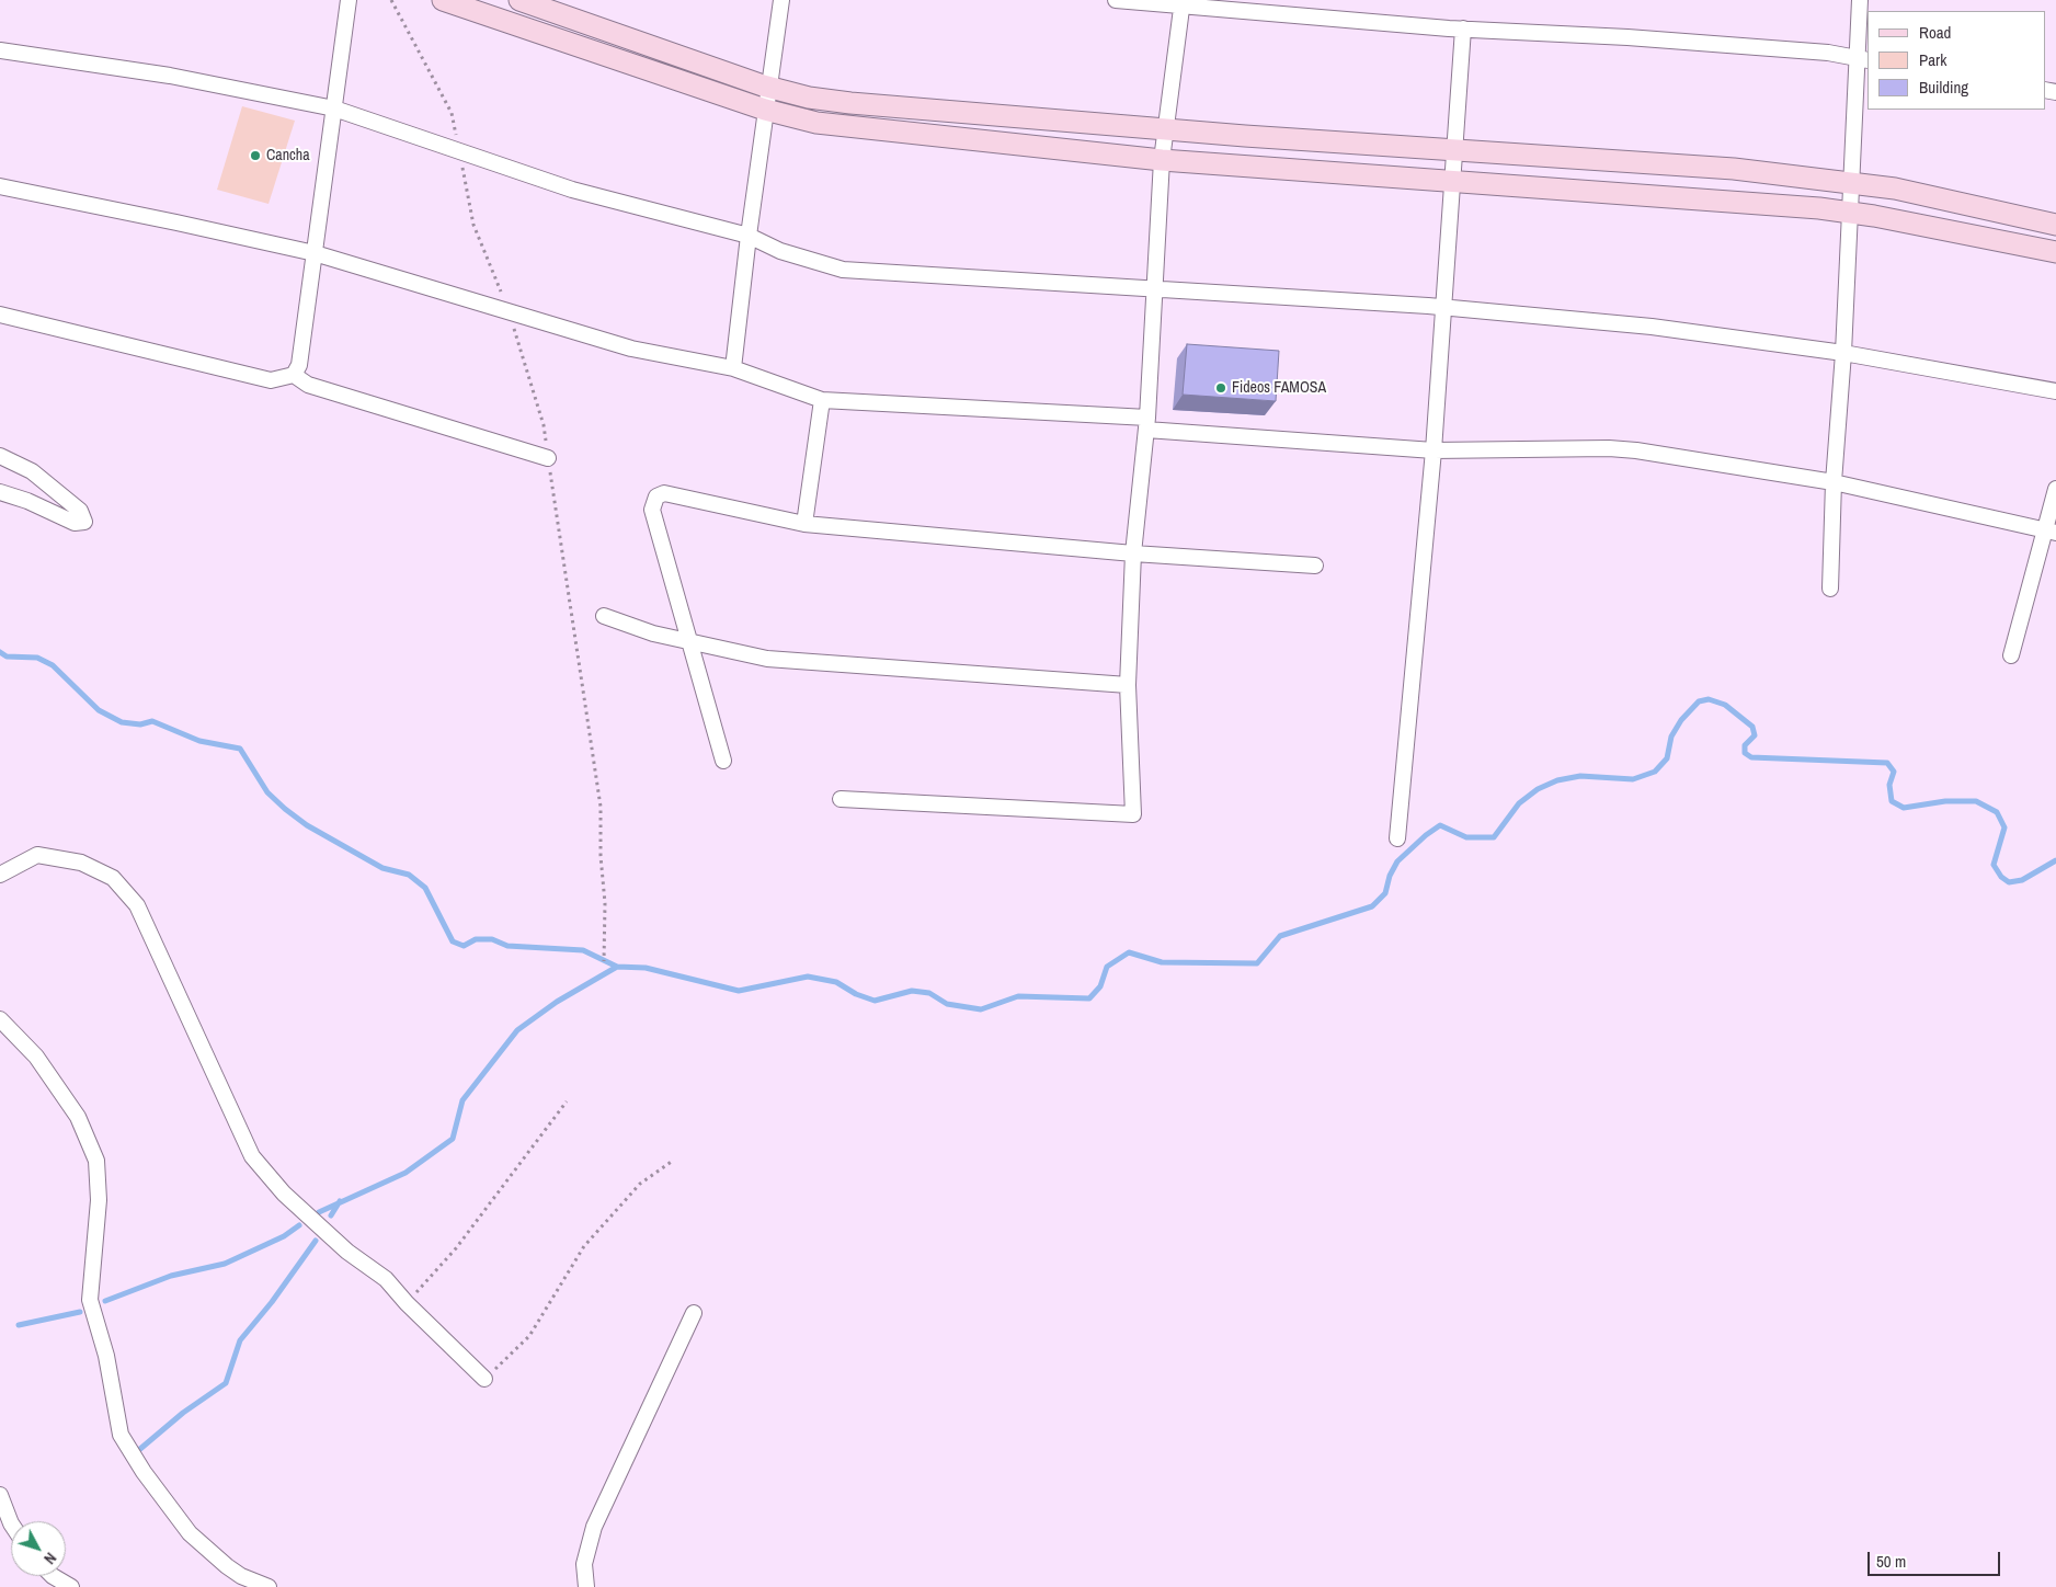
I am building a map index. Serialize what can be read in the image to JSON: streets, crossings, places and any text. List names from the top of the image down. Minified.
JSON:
{"places":["Cancha","Fideos FAMOSA"],"legend":["Road","Park","Building"],"scale_bar":"50 m","north":"bottom right"}
